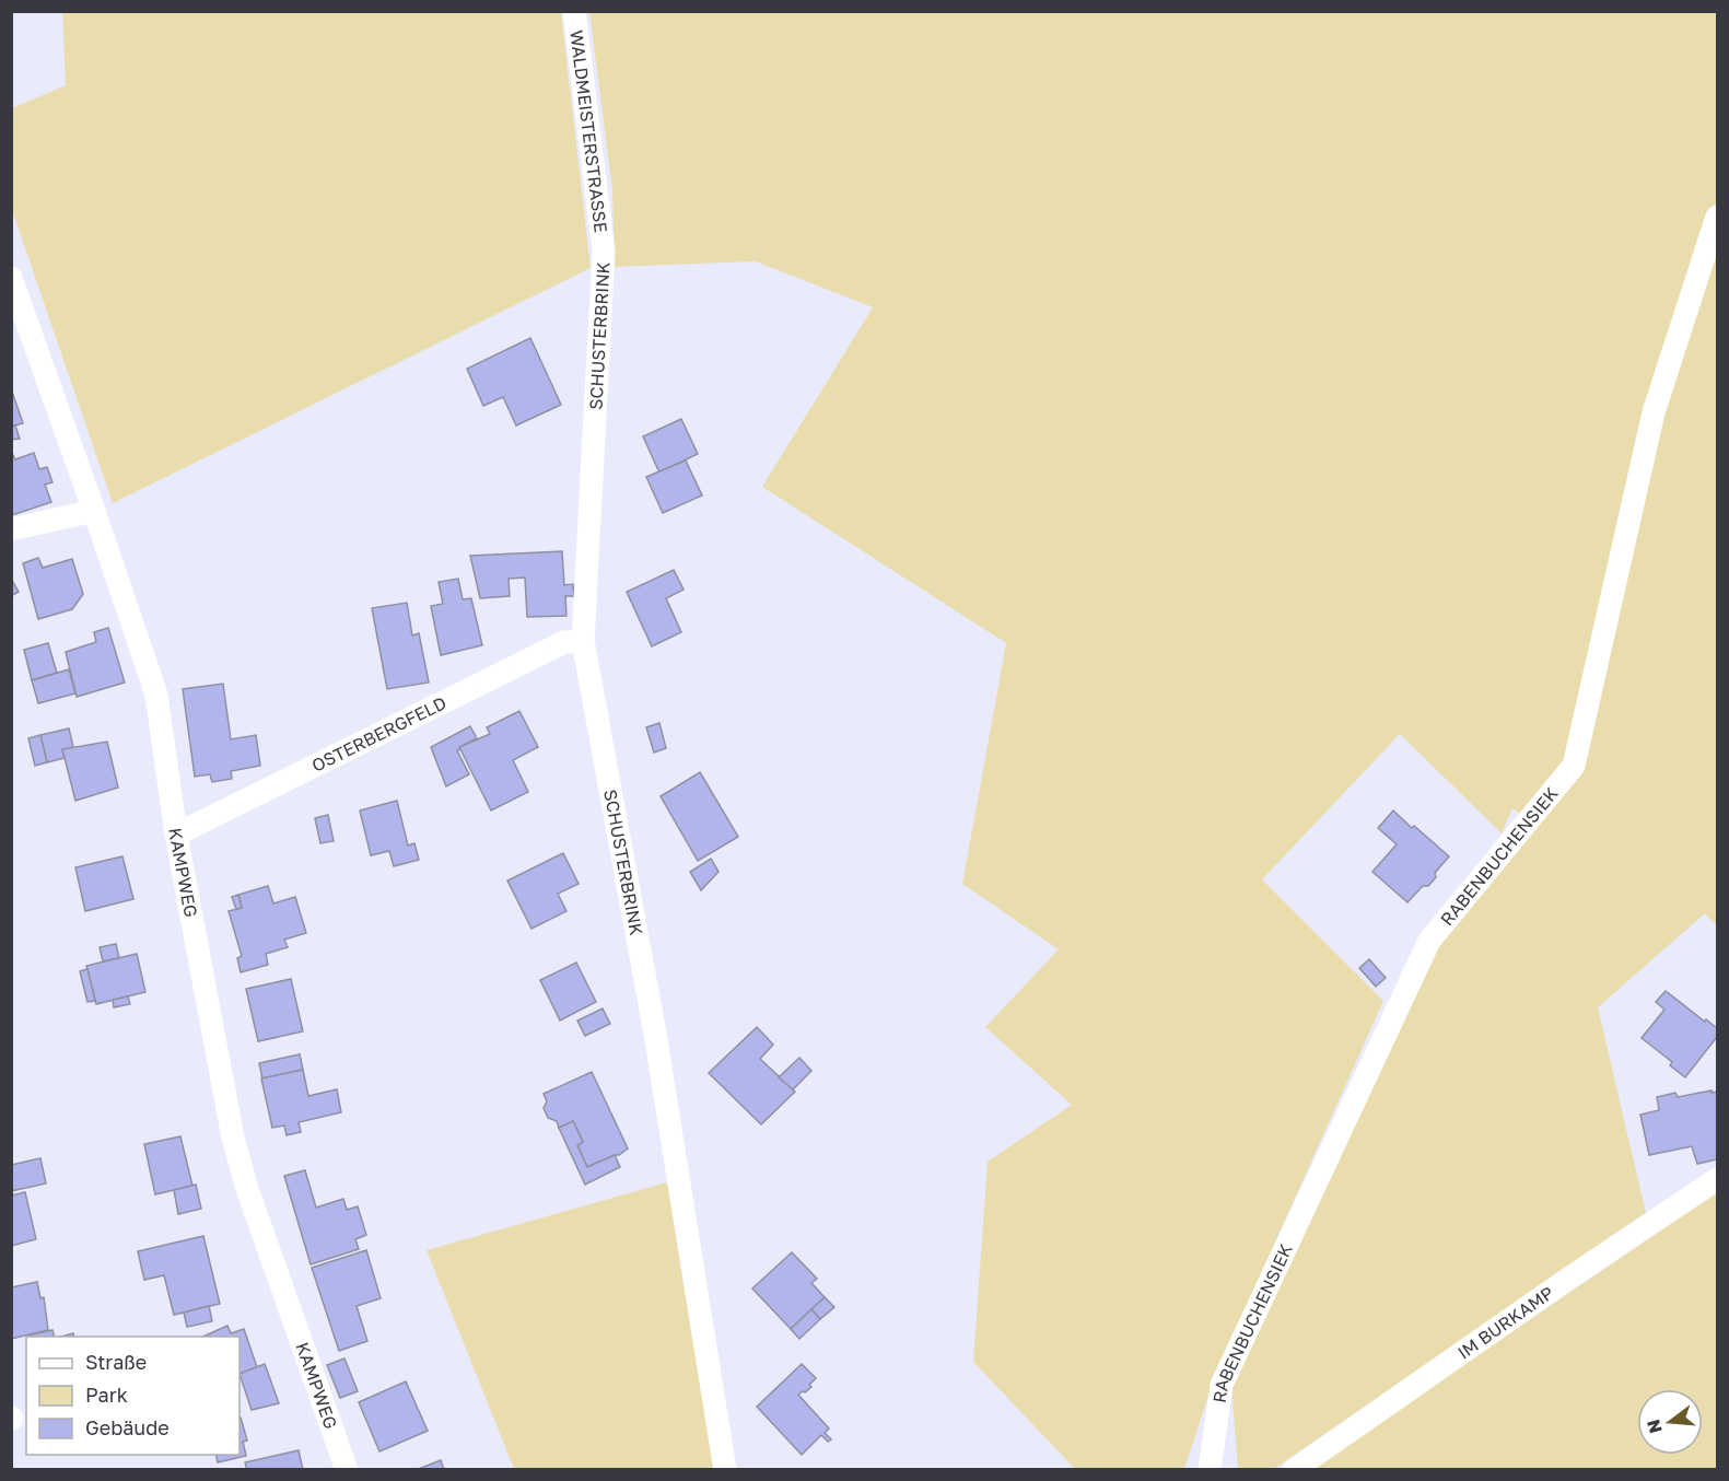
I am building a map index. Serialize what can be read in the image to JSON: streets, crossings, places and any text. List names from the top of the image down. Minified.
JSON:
{"streets":{"street":["WALDMEISTERSTRASSE","SCHUSTERBRINK","OSTERBERGFELD","RABENBUCHENSIEK","KAMPWEG","IM BURKAMP"]},"crossings":[["WALDMEISTERSTRASSE","SCHUSTERBRINK"],["SCHUSTERBRINK","OSTERBERGFELD"],["OSTERBERGFELD","KAMPWEG"]],"legend":["Straße","Park","Gebäude"],"north":"left"}
